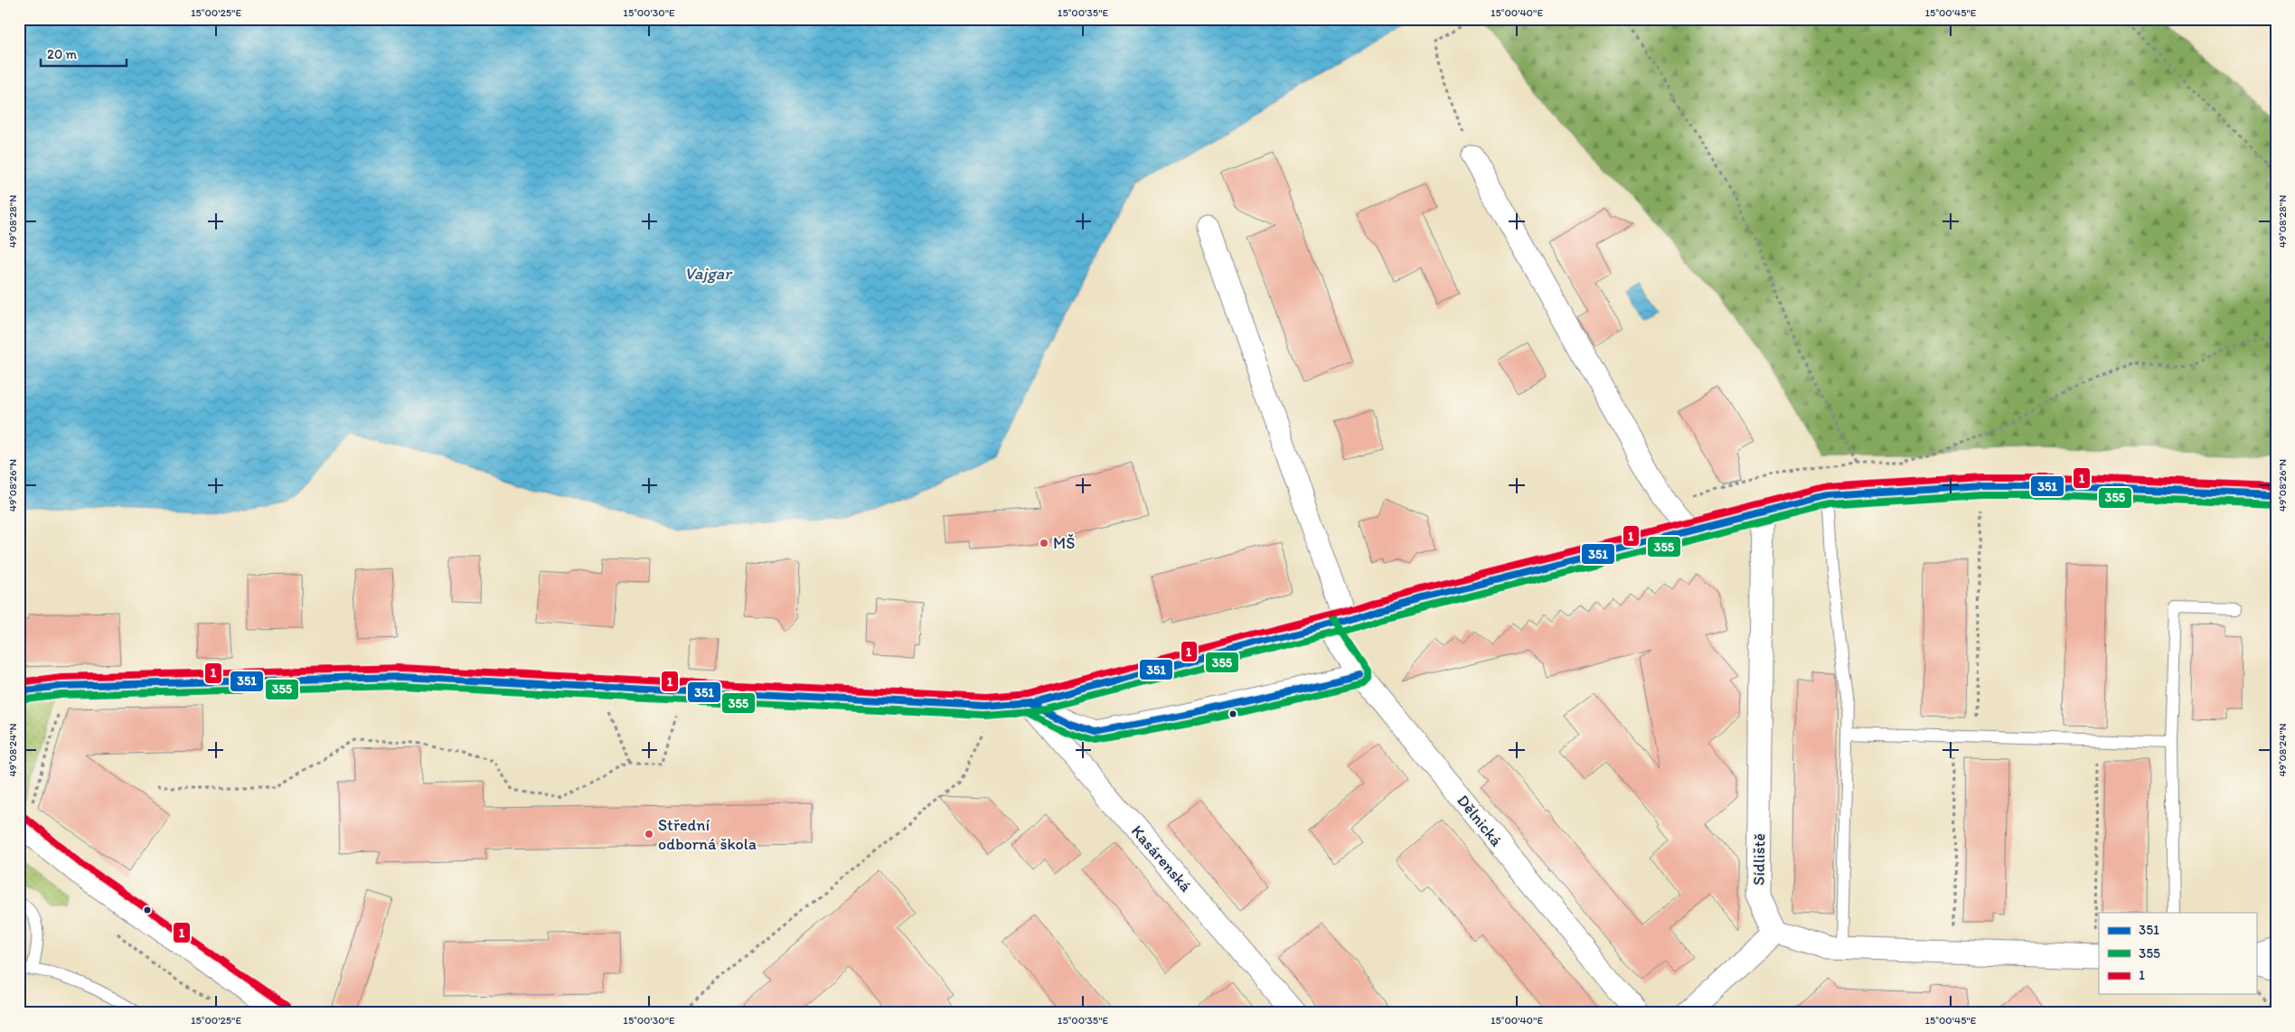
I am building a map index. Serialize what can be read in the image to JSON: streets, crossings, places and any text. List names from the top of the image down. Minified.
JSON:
{"streets":{"street":["Dělnická","Kasárenská","Sídliště"]},"water":["Vajgar"],"places":["MŠ","Střední odborná škola"],"lines":["transit line 1","transit line 351","transit line 355"],"legend":["351","355","1"],"scale_bar":"20 m","coordinates":["15°00'25\"E","15°00'30\"E","15°00'35\"E","15°00'40\"E","15°00'45\"E","49°08'28\"N","49°08'26\"N","49°08'24\"N"]}
